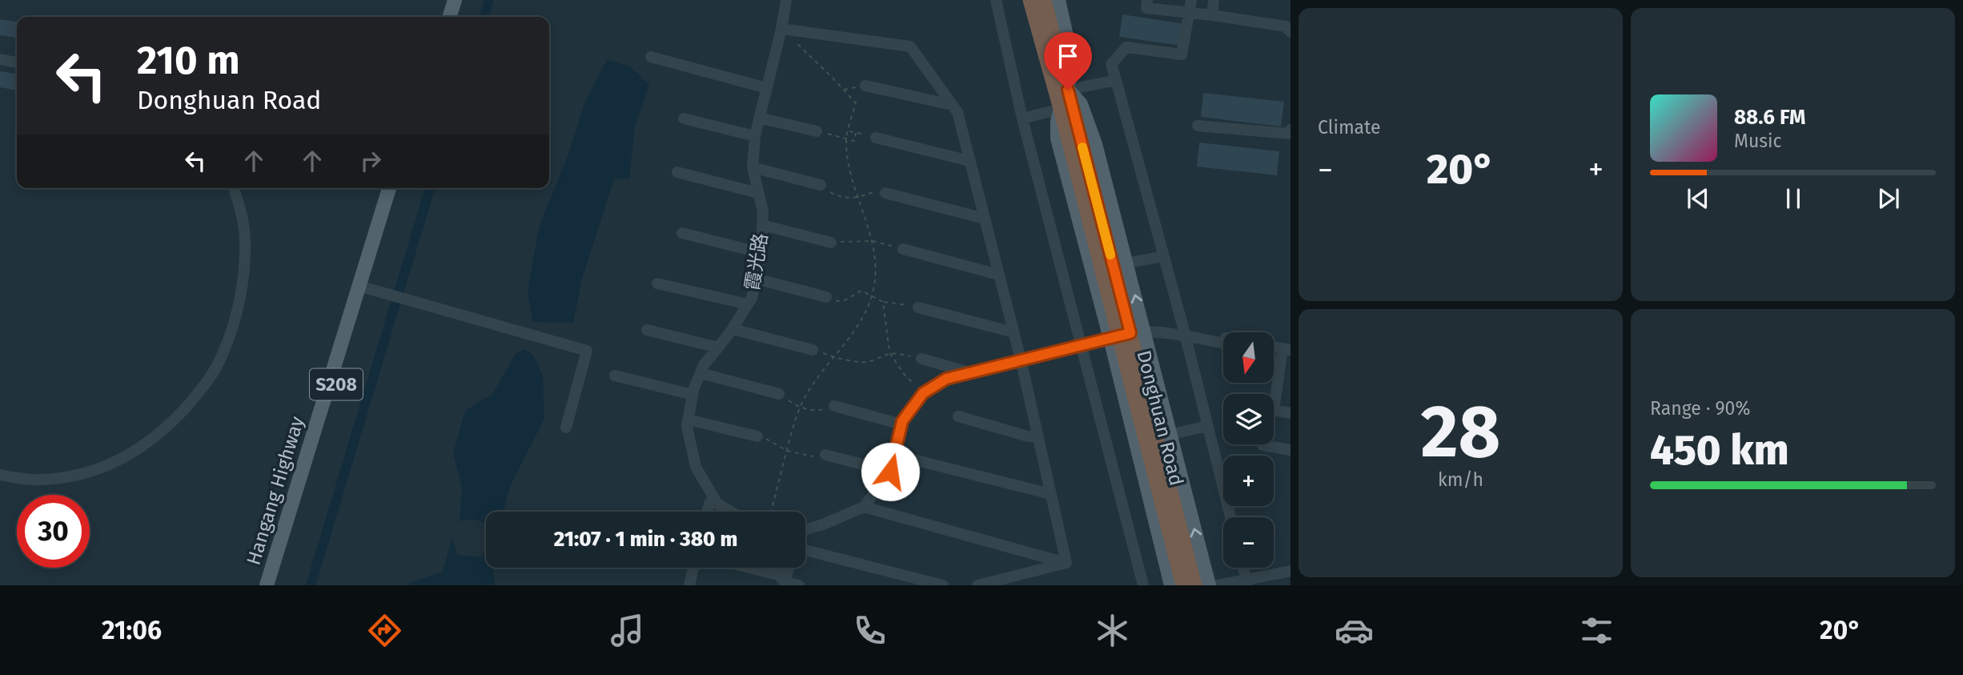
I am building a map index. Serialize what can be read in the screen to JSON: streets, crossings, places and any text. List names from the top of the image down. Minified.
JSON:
{"streets":{"highway":["Donghuan Road"],"main road":["S208","Hangang Highway"],"street":["霞光路"]},"north":"bottom","page":{"tile":["Climate",["28","km/h"],["Range · 90%","450 km"]],"turn":["210 m","Donghuan Road"],"song":["88.6 FM","Music"],"heat":["−","20°","+"],"map_buttons":["+","−"],"limit":"30","trip":"21:07 · 1 min · 380 m","tabs":["21:06","20°"]}}
